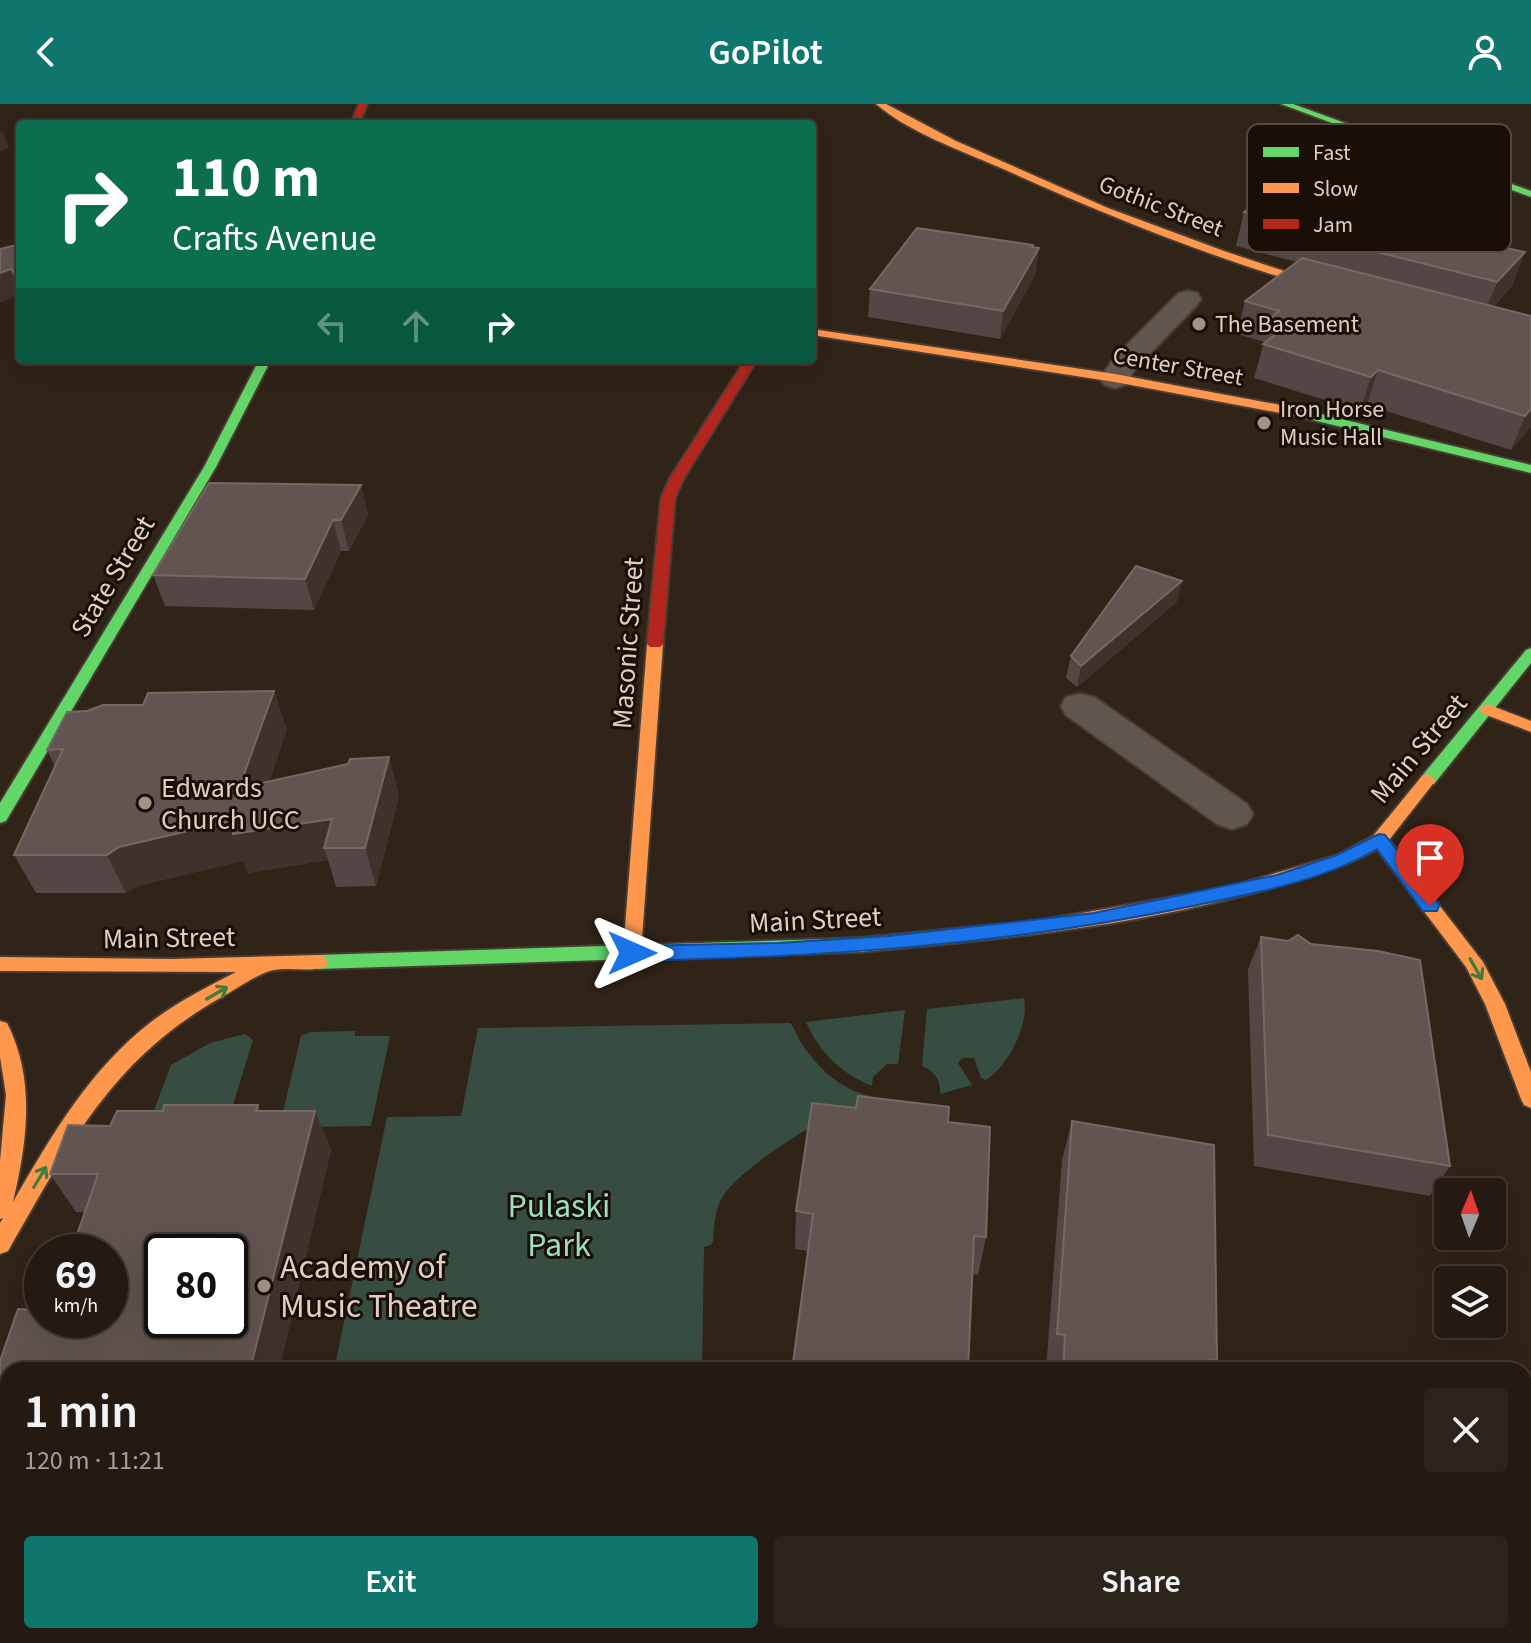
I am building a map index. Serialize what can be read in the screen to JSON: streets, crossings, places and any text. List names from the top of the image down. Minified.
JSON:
{"streets":{"main road":["Gothic Street","Center Street","State Street","Masonic Street","Main Street"]},"crossings":[["Masonic Street","Main Street"]],"parks":["Pulaski Park"],"places":["The Basement","Iron Horse Music Hall","Edwards Church UCC","Academy of Music Theatre"],"legend":["Fast","Slow","Jam"],"north":"top","page":{"header":"GoPilot","turn":["110 m","Crafts Avenue"],"speed":"69 km/h","limit":"80","heading":["1 min","120 m · 11:21"],"buttons":["Exit","Share"]}}
